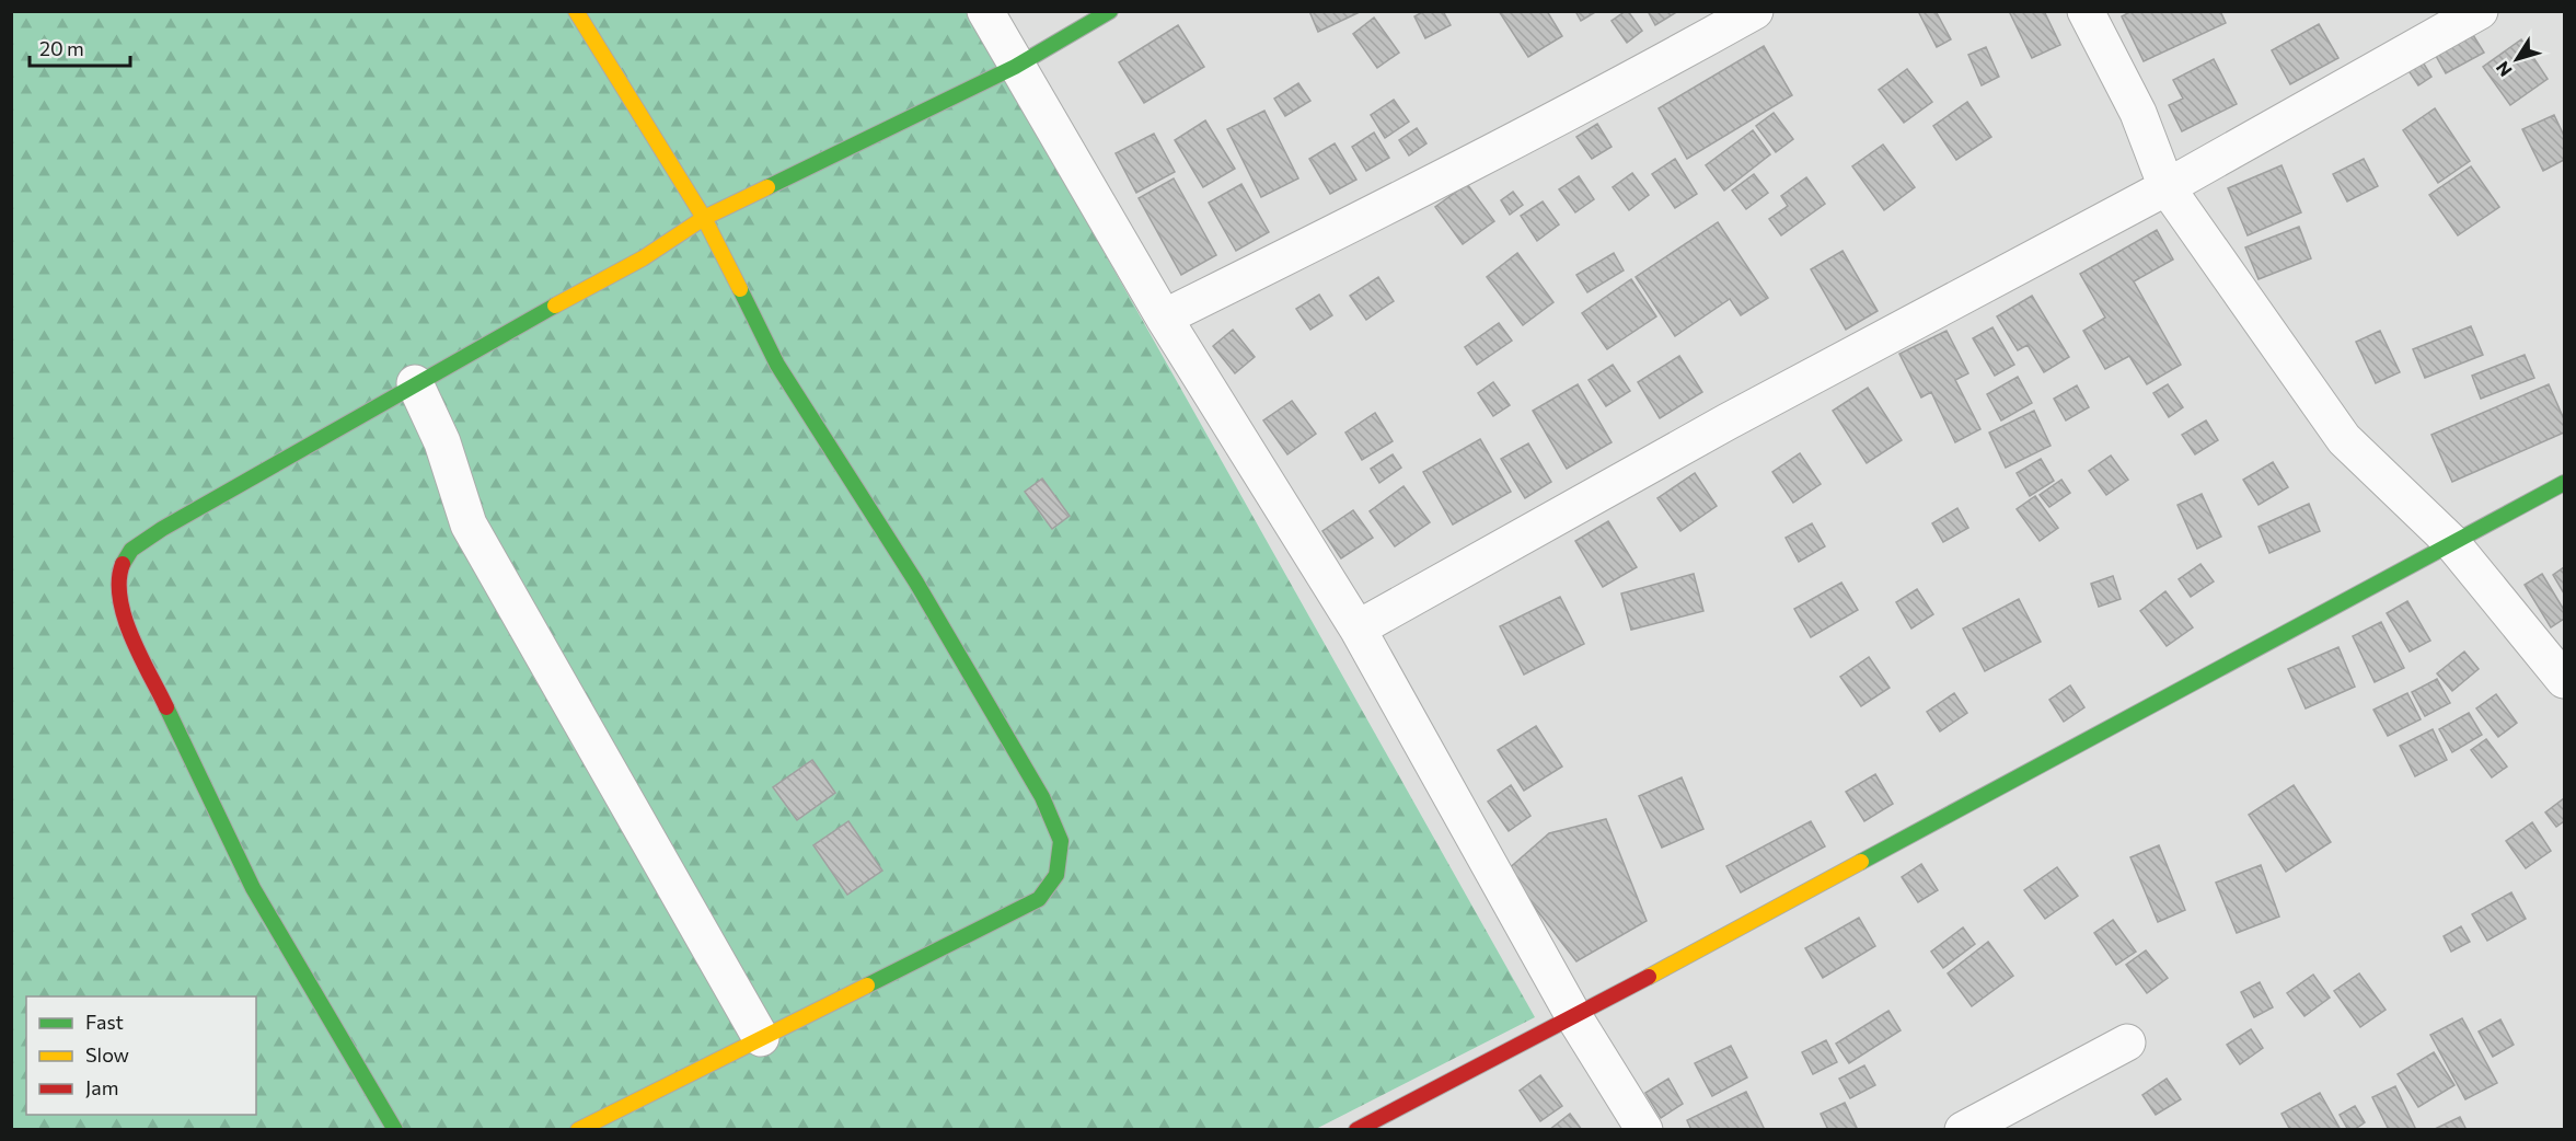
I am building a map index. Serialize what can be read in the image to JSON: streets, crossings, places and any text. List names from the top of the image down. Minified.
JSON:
{"legend":["Fast","Slow","Jam"],"scale_bar":"20 m","north":"bottom left"}
